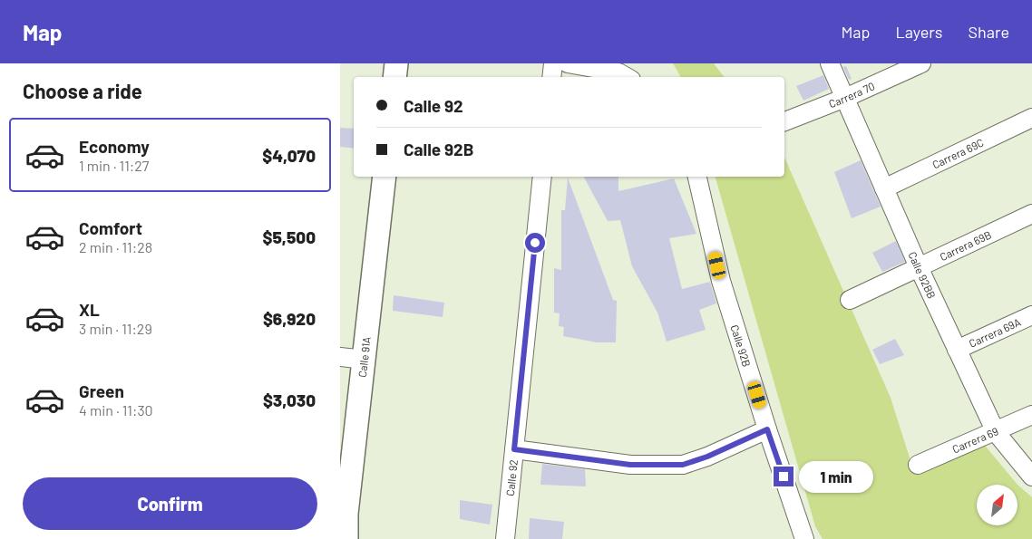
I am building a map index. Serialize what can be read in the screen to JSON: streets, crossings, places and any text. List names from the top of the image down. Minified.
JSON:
{"streets":{"street":["Carrera 70","Carrera 69C","Carrera 69B","Calle 92BB","Carrera 69A","Calle 92B","Calle 91A","Carrera 69","Calle 92"]},"crossings":[["Carrera 70","Calle 92BB"],["Carrera 69C","Calle 92BB"],["Carrera 69B","Calle 92BB"],["Calle 92BB","Carrera 69A"],["Calle 92BB","Carrera 69"]],"north":"top right","page":{"header":"Map","nav":["Map","Layers","Share"],"heading":"Choose a ride","banner":["Calle 92","Calle 92B"],"list":[{"name":"Economy","note":"1 min · 11:27","value":"$4,070"},{"name":"Comfort","note":"2 min · 11:28","value":"$5,500"},{"name":"XL","note":"3 min · 11:29","value":"$6,920"},{"name":"Green","note":"4 min · 11:30","value":"$3,030"}],"bubble":"1 min","buttons":"Confirm"}}
